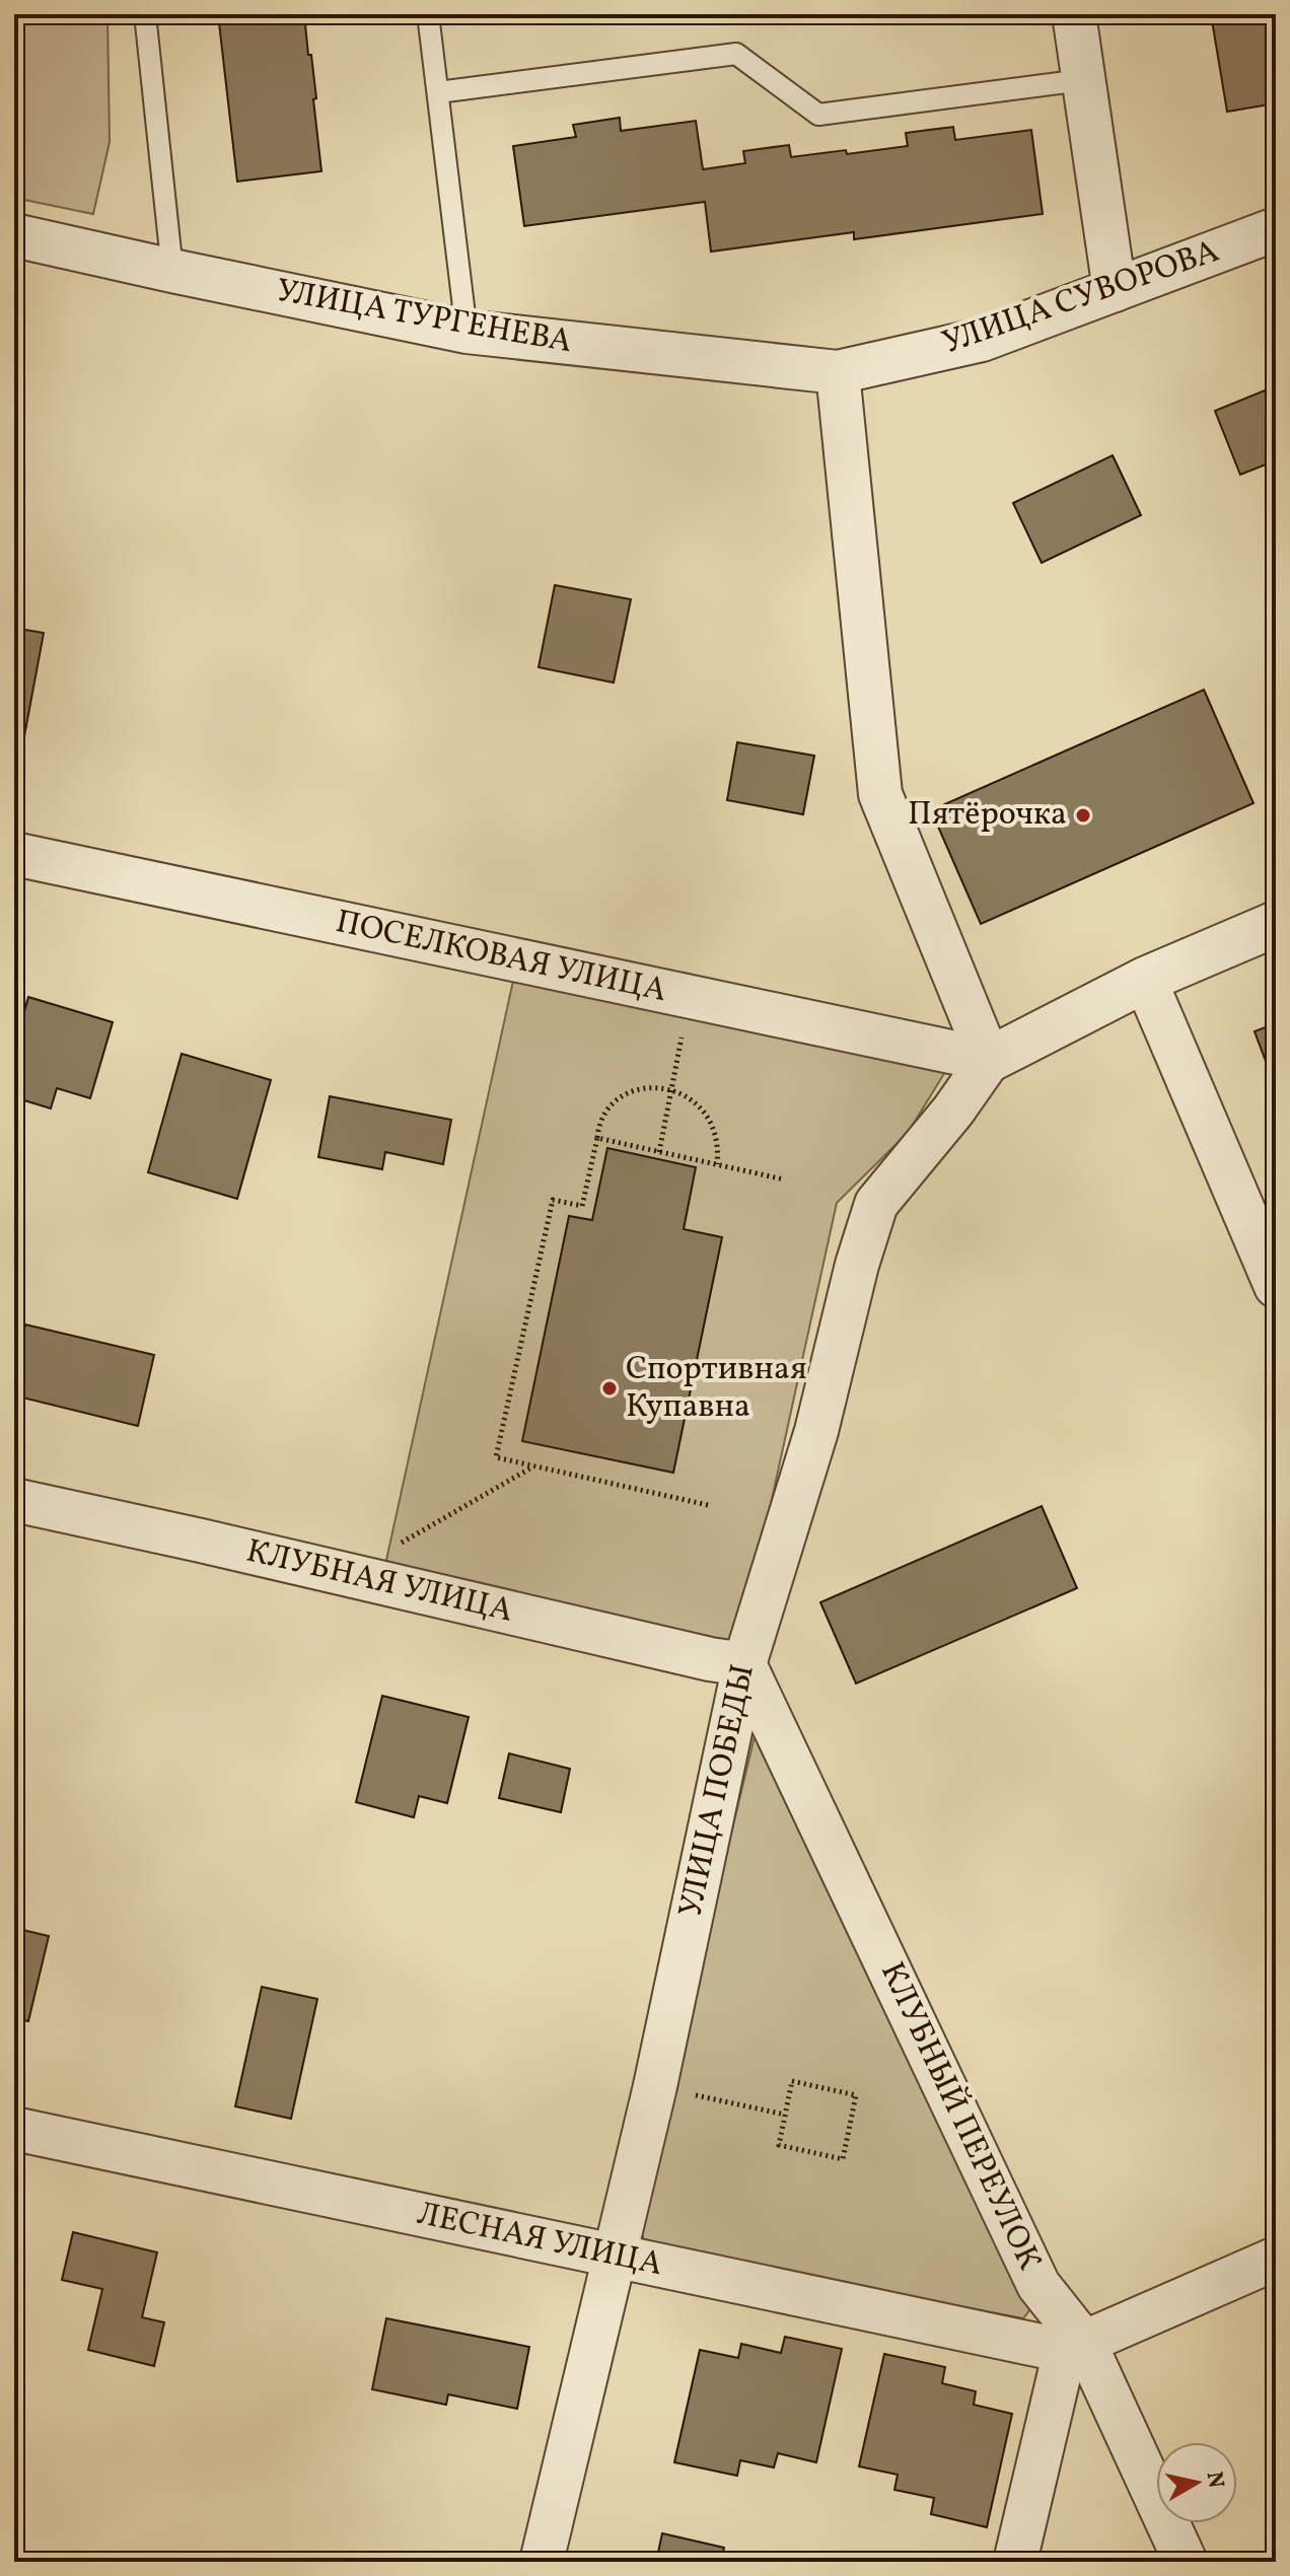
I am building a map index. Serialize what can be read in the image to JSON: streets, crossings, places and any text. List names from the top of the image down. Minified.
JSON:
{"streets":{"street":["УЛИЦА СУВОРОВА","УЛИЦА ТУРГЕНЕВА","ПОСЕЛКОВАЯ УЛИЦА","КЛУБНАЯ УЛИЦА","УЛИЦА ПОБЕДЫ","КЛУБНЫЙ ПЕРЕУЛОК","ЛЕСНАЯ УЛИЦА"]},"crossings":[["УЛИЦА СУВОРОВА","УЛИЦА ТУРГЕНЕВА"],["ПОСЕЛКОВАЯ УЛИЦА","УЛИЦА ПОБЕДЫ"],["КЛУБНАЯ УЛИЦА","УЛИЦА ПОБЕДЫ"],["КЛУБНАЯ УЛИЦА","КЛУБНЫЙ ПЕРЕУЛОК"],["УЛИЦА ПОБЕДЫ","КЛУБНЫЙ ПЕРЕУЛОК"],["УЛИЦА ПОБЕДЫ","ЛЕСНАЯ УЛИЦА"],["КЛУБНЫЙ ПЕРЕУЛОК","ЛЕСНАЯ УЛИЦА"]],"places":["Пятёрочка","Спортивная Купавна"],"north":"right"}
